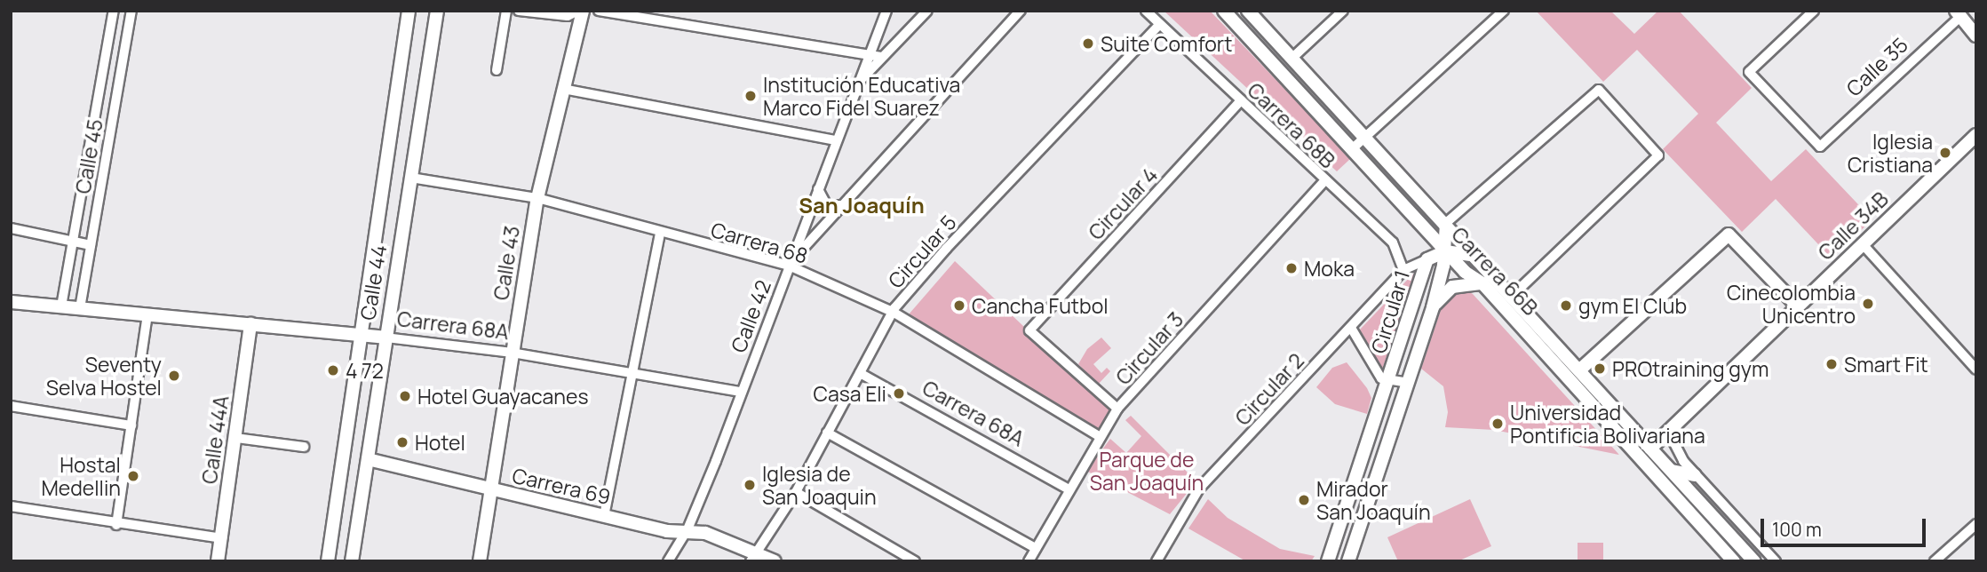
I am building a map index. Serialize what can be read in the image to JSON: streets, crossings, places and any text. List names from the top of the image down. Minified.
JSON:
{"streets":{"street":["Calle 35","Carrera 68B","Calle 45","Circular 4","Calle 34B","Carrera 68","Circular 5","Calle 43","Carrera 66B","Calle 44","Circular 1","Calle 42","Carrera 68A","Circular 3","Circular 2","Calle 44A","Carrera 69"]},"crossings":[["Carrera 68B","Circular 4"],["Carrera 68B","Circular 5"],["Carrera 68B","Circular 3"],["Carrera 68B","Circular 2"],["Calle 45","Carrera 68A"],["Circular 4","Circular 3"],["Calle 34B","Carrera 66B"],["Carrera 68","Circular 5"],["Carrera 68","Calle 43"],["Carrera 68","Calle 44"],["Carrera 68","Calle 42"],["Carrera 68","Circular 3"],["Circular 5","Carrera 68A"],["Circular 5","Carrera 69"],["Calle 43","Carrera 68A"],["Calle 43","Carrera 69"],["Carrera 66B","Circular 1"],["Calle 44","Carrera 68A"],["Calle 44","Carrera 69"],["Circular 1","Circular 2"],["Calle 42","Carrera 68A"],["Calle 42","Carrera 69"],["Carrera 68A","Circular 3"],["Carrera 68A","Calle 44A"]],"districts":["San Joaquín"],"parks":["Parque de San Joaquín"],"places":["Suite Comfort","Institución Educativa Marco Fidel Suarez","Iglesia Cristiana","Moka","Cinecolombia Unicentro","Cancha Futbol","gym El Club","Smart Fit","PROtraining gym","4 72","Seventy Selva Hostel","Casa Eli","Hotel Guayacanes","Universidad Pontificia Bolivariana","Hotel","Hostal Medellin","Iglesia de San Joaquin","Mirador San Joaquín"],"scale_bar":"100 m"}
